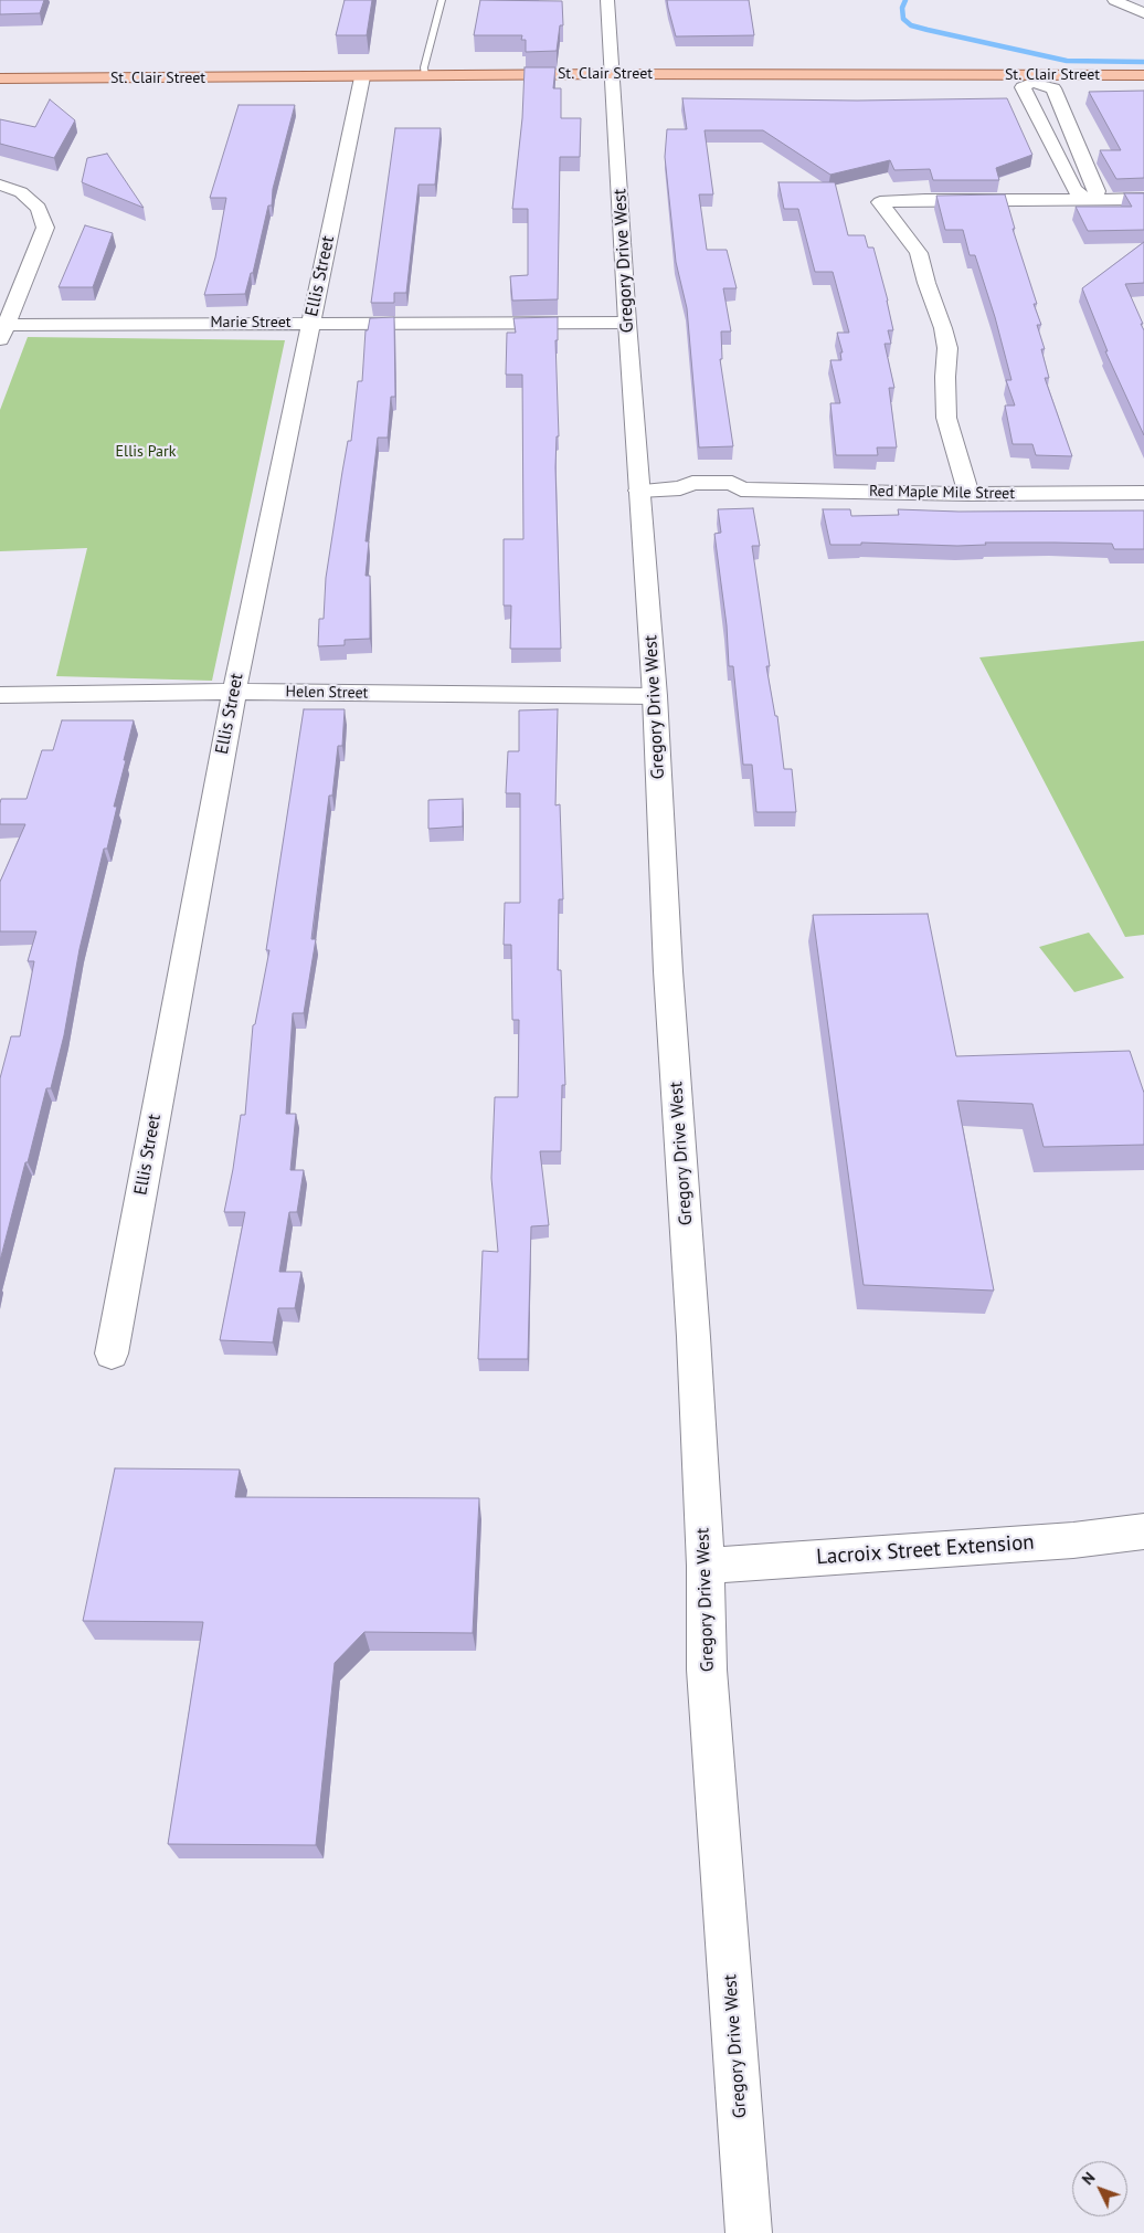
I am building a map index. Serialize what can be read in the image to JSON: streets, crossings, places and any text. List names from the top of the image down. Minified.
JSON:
{"streets":{"main road":["St. Clair Street"],"street":["Gregory Drive West","Ellis Street","Marie Street","Red Maple Mile Street","Helen Street","Lacroix Street Extension"]},"crossings":[["St. Clair Street","Gregory Drive West"],["St. Clair Street","Ellis Street"],["Gregory Drive West","Marie Street"],["Gregory Drive West","Red Maple Mile Street"],["Gregory Drive West","Helen Street"],["Gregory Drive West","Lacroix Street Extension"],["Ellis Street","Marie Street"],["Ellis Street","Helen Street"]],"parks":["Ellis Park"],"north":"top left"}
